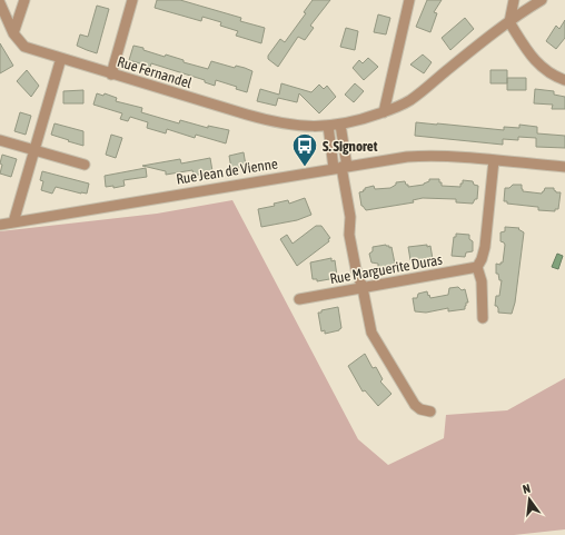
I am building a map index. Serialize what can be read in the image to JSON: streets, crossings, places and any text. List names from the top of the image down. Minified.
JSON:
{"streets":{"street":["Rue Fernandel","Rue Jean de Vienne","Rue Marguerite Duras"]},"places":{"bus stop":["S. Signoret"]},"north":"top"}
